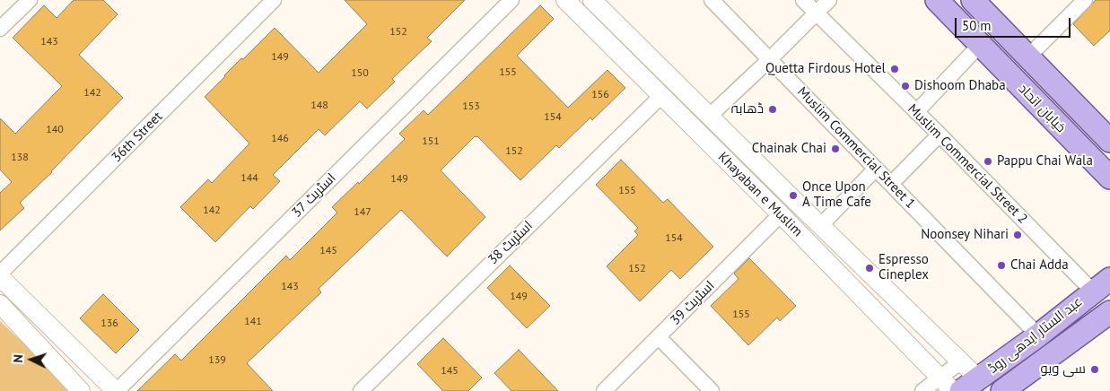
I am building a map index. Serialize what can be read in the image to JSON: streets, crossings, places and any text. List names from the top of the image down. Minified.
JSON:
{"streets":{"main road":["خیابان اتحاد","عبد الستار ایدھی روڈ"],"street":["36th Street","Muslim Commercial Street 1","Muslim Commercial Street 2","Khayaban e Muslim","اسٹریٹ 37","اسٹریٹ 38","اسٹریٹ 39"]},"crossings":[["Muslim Commercial Street 1","عبد الستار ایدھی روڈ"],["Muslim Commercial Street 2","عبد الستار ایدھی روڈ"],["Khayaban e Muslim","اسٹریٹ 38"],["Khayaban e Muslim","اسٹریٹ 39"],["Khayaban e Muslim","عبد الستار ایدھی روڈ"]],"places":["Quetta Firdous Hotel","Dishoom Dhaba","ڈھابہ","Chainak Chai","Pappu Chai Wala","Once Upon A Time Cafe","Noonsey Nihari","Chai Adda","Espresso Cineplex","سی ویو"],"house_numbers":["152","143","149","155","150","142","156","148","153","154","140","146","151","152","138","144","149","155","142","147","154","145","152","143","149","155","141","136","139","145"],"scale_bar":"50 m","north":"left"}
